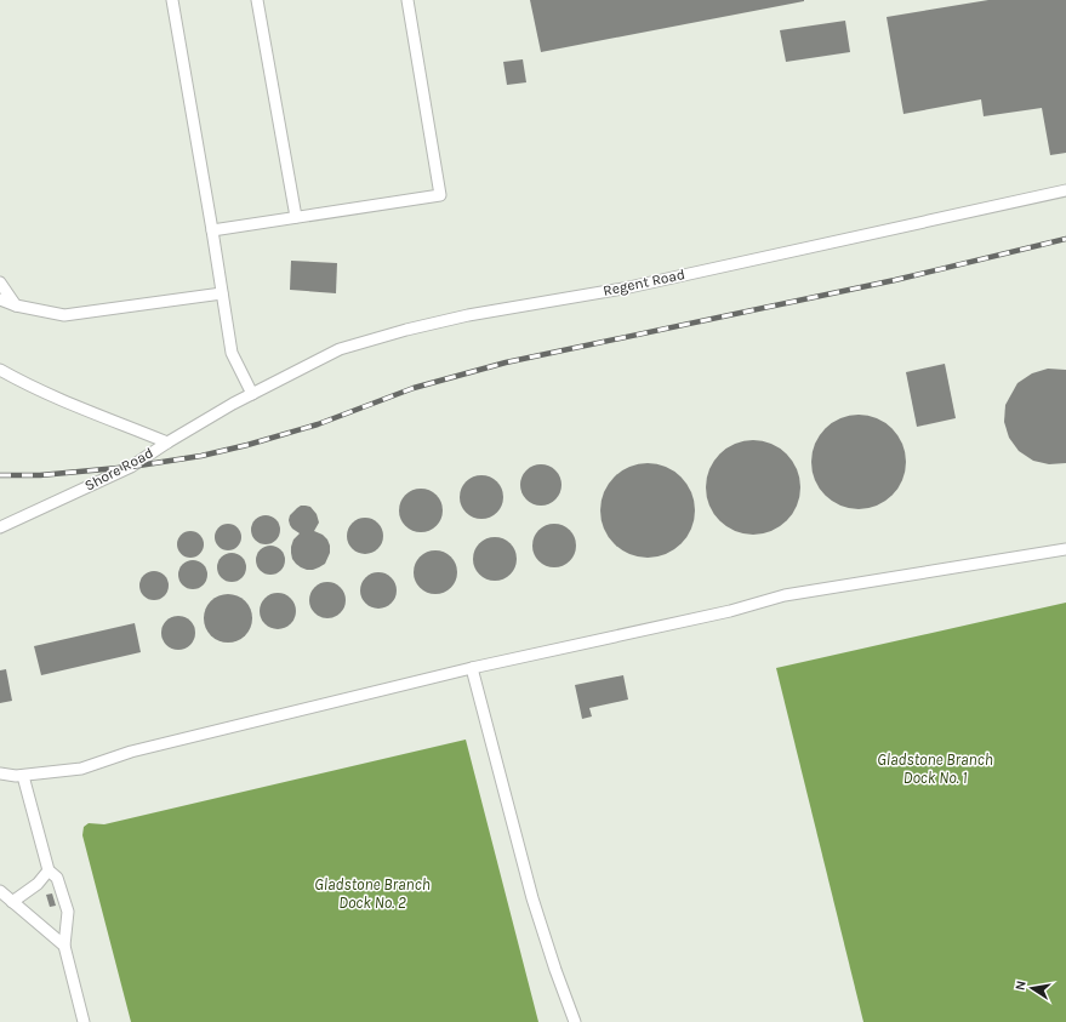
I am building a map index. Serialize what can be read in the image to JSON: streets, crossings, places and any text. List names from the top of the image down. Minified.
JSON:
{"streets":{"lane":["Regent Road","Shore Road"]},"crossings":[["Regent Road","Shore Road"]],"water":["Gladstone Branch Dock No. 1","Gladstone Branch Dock No. 2"],"north":"left"}
